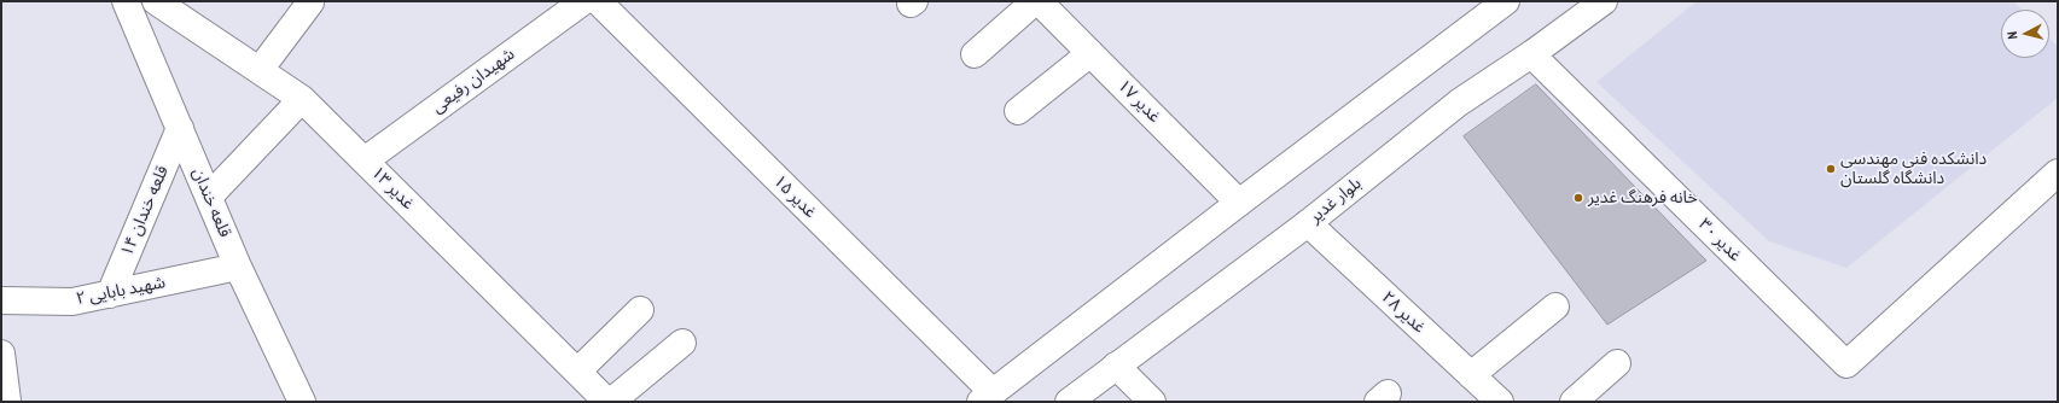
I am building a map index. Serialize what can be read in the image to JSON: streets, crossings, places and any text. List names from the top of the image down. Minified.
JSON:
{"streets":{"street":["شهیدان رفیعی","۱۷ غدیر","۱۳ غدیر","۱۵ غدیر","بلوار غدیر","قلعه خندان","۱۴ قلعه خندان","غدیر ۳۰","۲ شهید بابایی","۲۸ غدیر"]},"crossings":[["شهیدان رفیعی","۱۳ غدیر"],["بلوار غدیر","غدیر ۳۰"],["بلوار غدیر","۲۸ غدیر"],["قلعه خندان","۱۴ قلعه خندان"],["قلعه خندان","۲ شهید بابایی"],["۱۴ قلعه خندان","۲ شهید بابایی"]],"places":["دانشکده فنی مهندسی دانشگاه گلستان","خانه فرهنگ غدیر"],"north":"left"}
